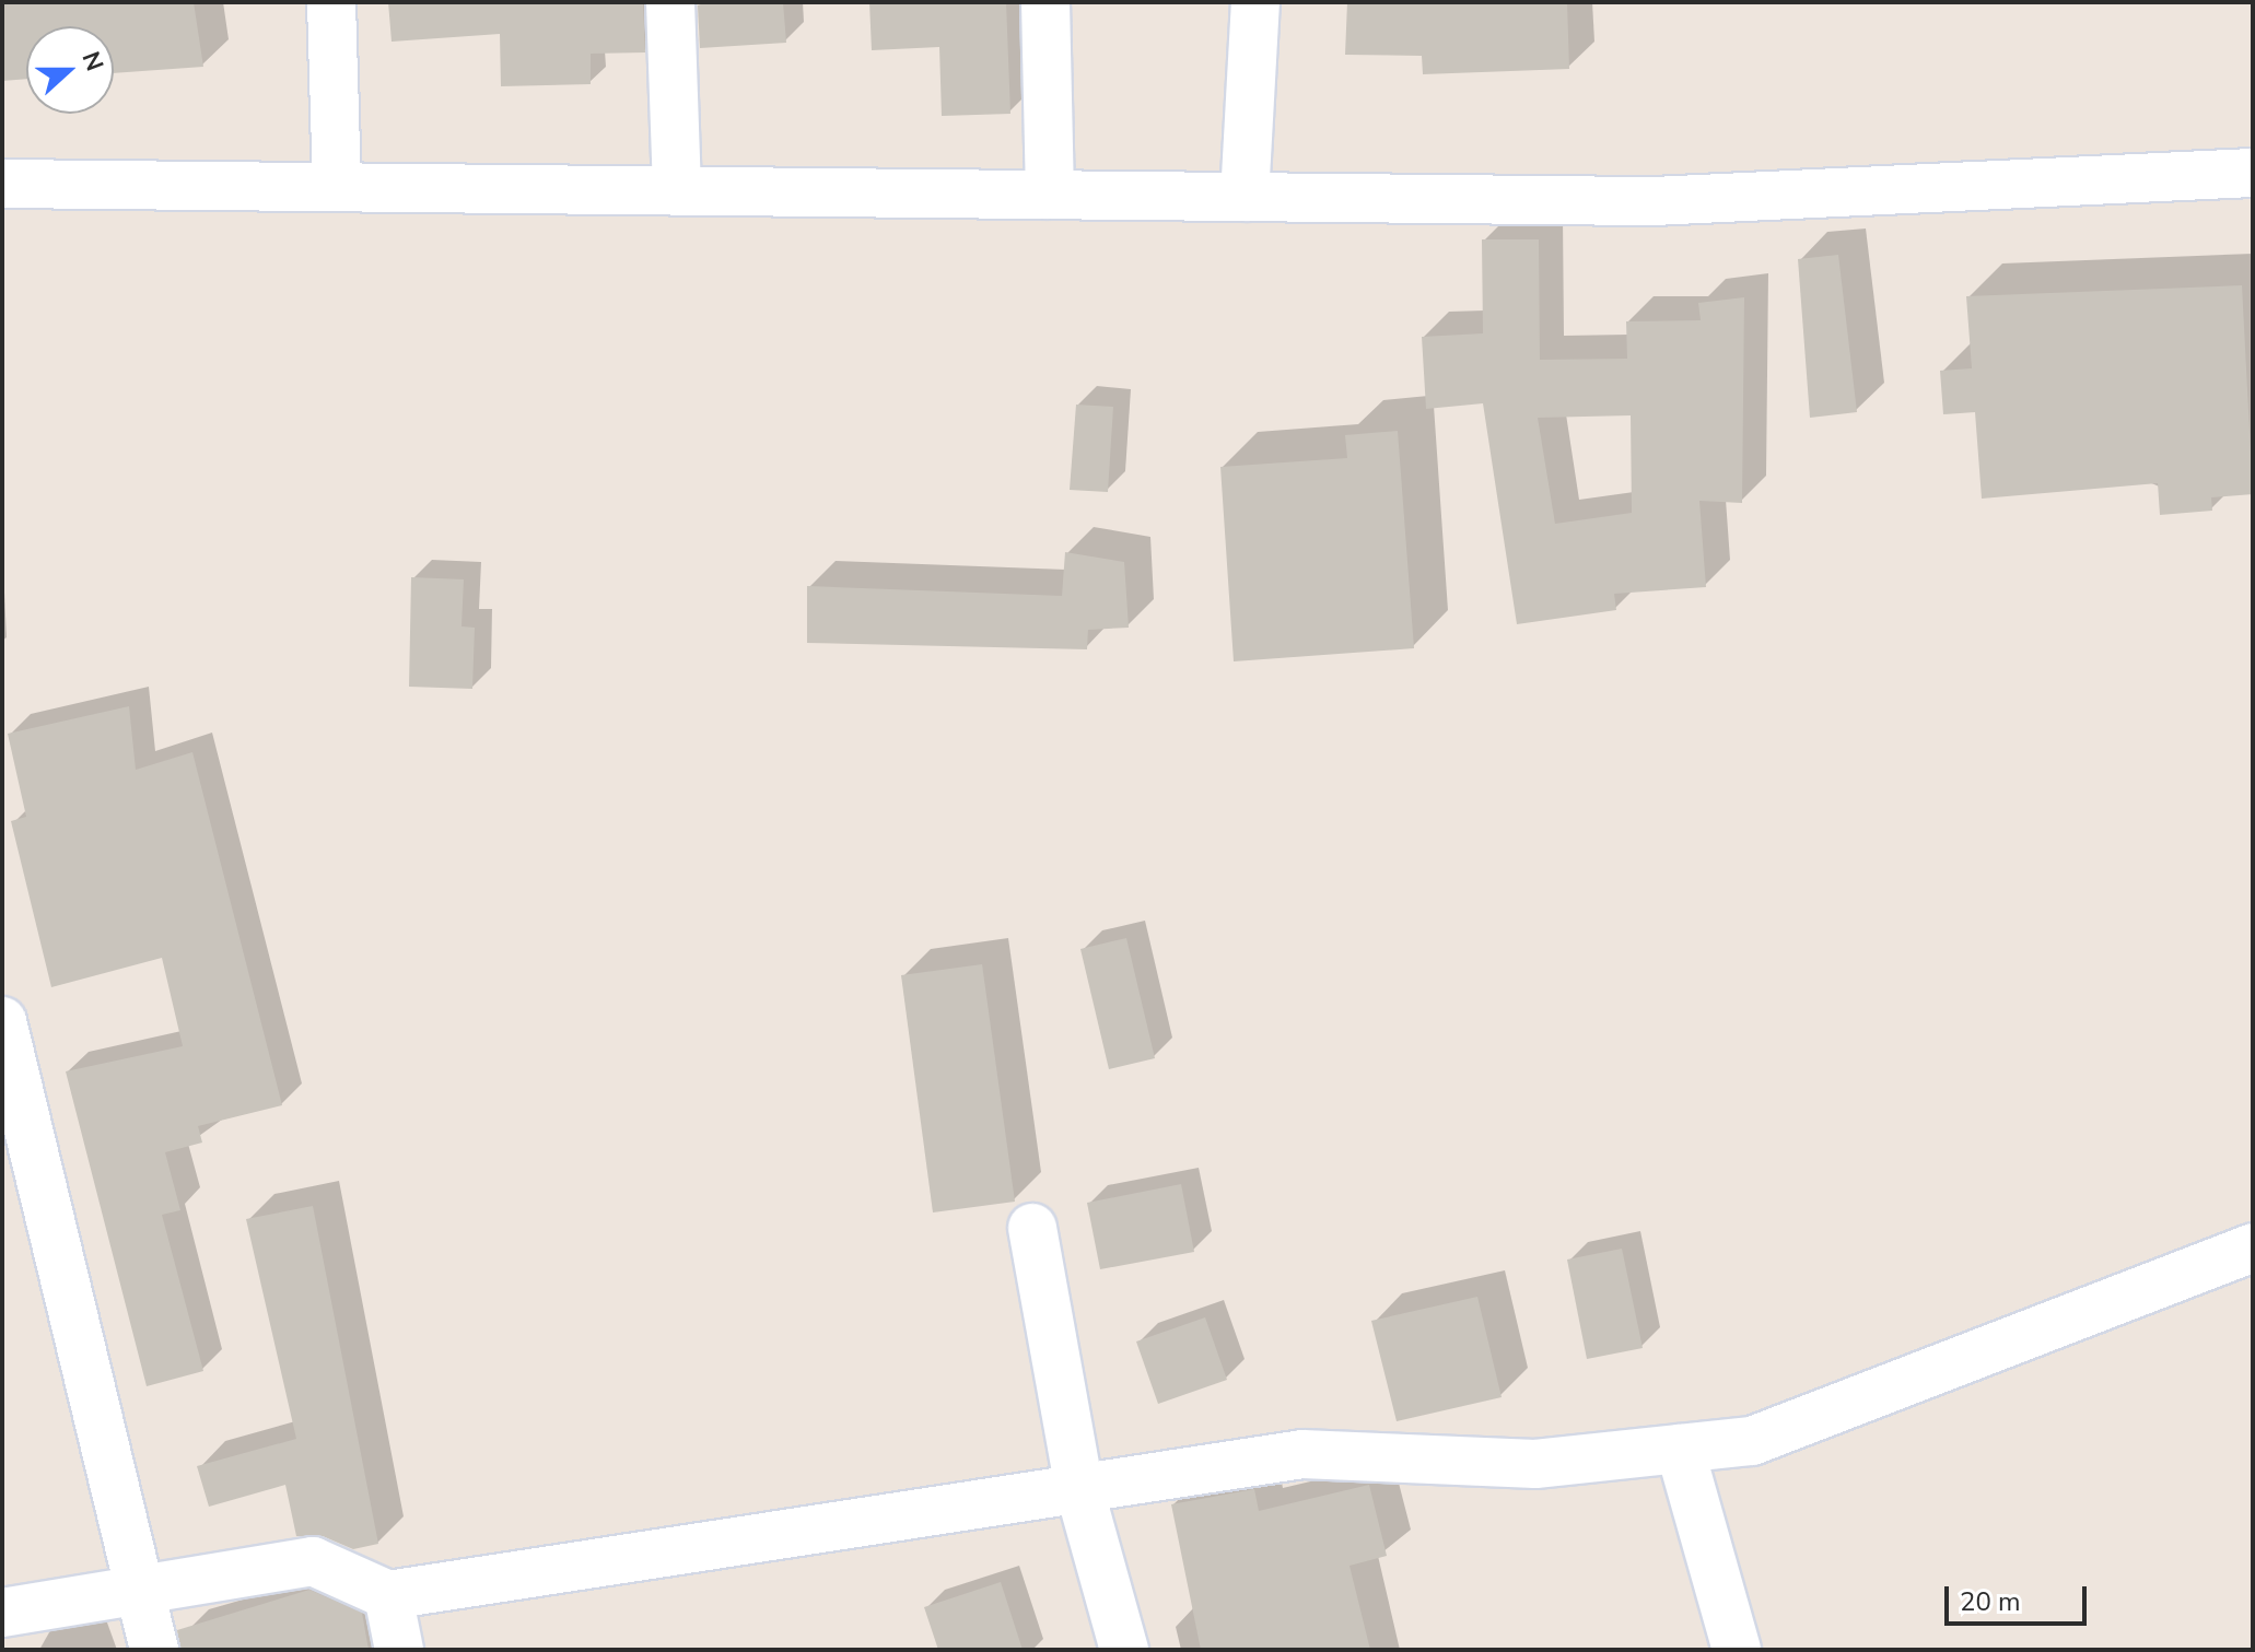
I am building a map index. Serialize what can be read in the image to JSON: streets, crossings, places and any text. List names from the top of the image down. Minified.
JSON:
{"scale_bar":"20 m","north":"right"}
